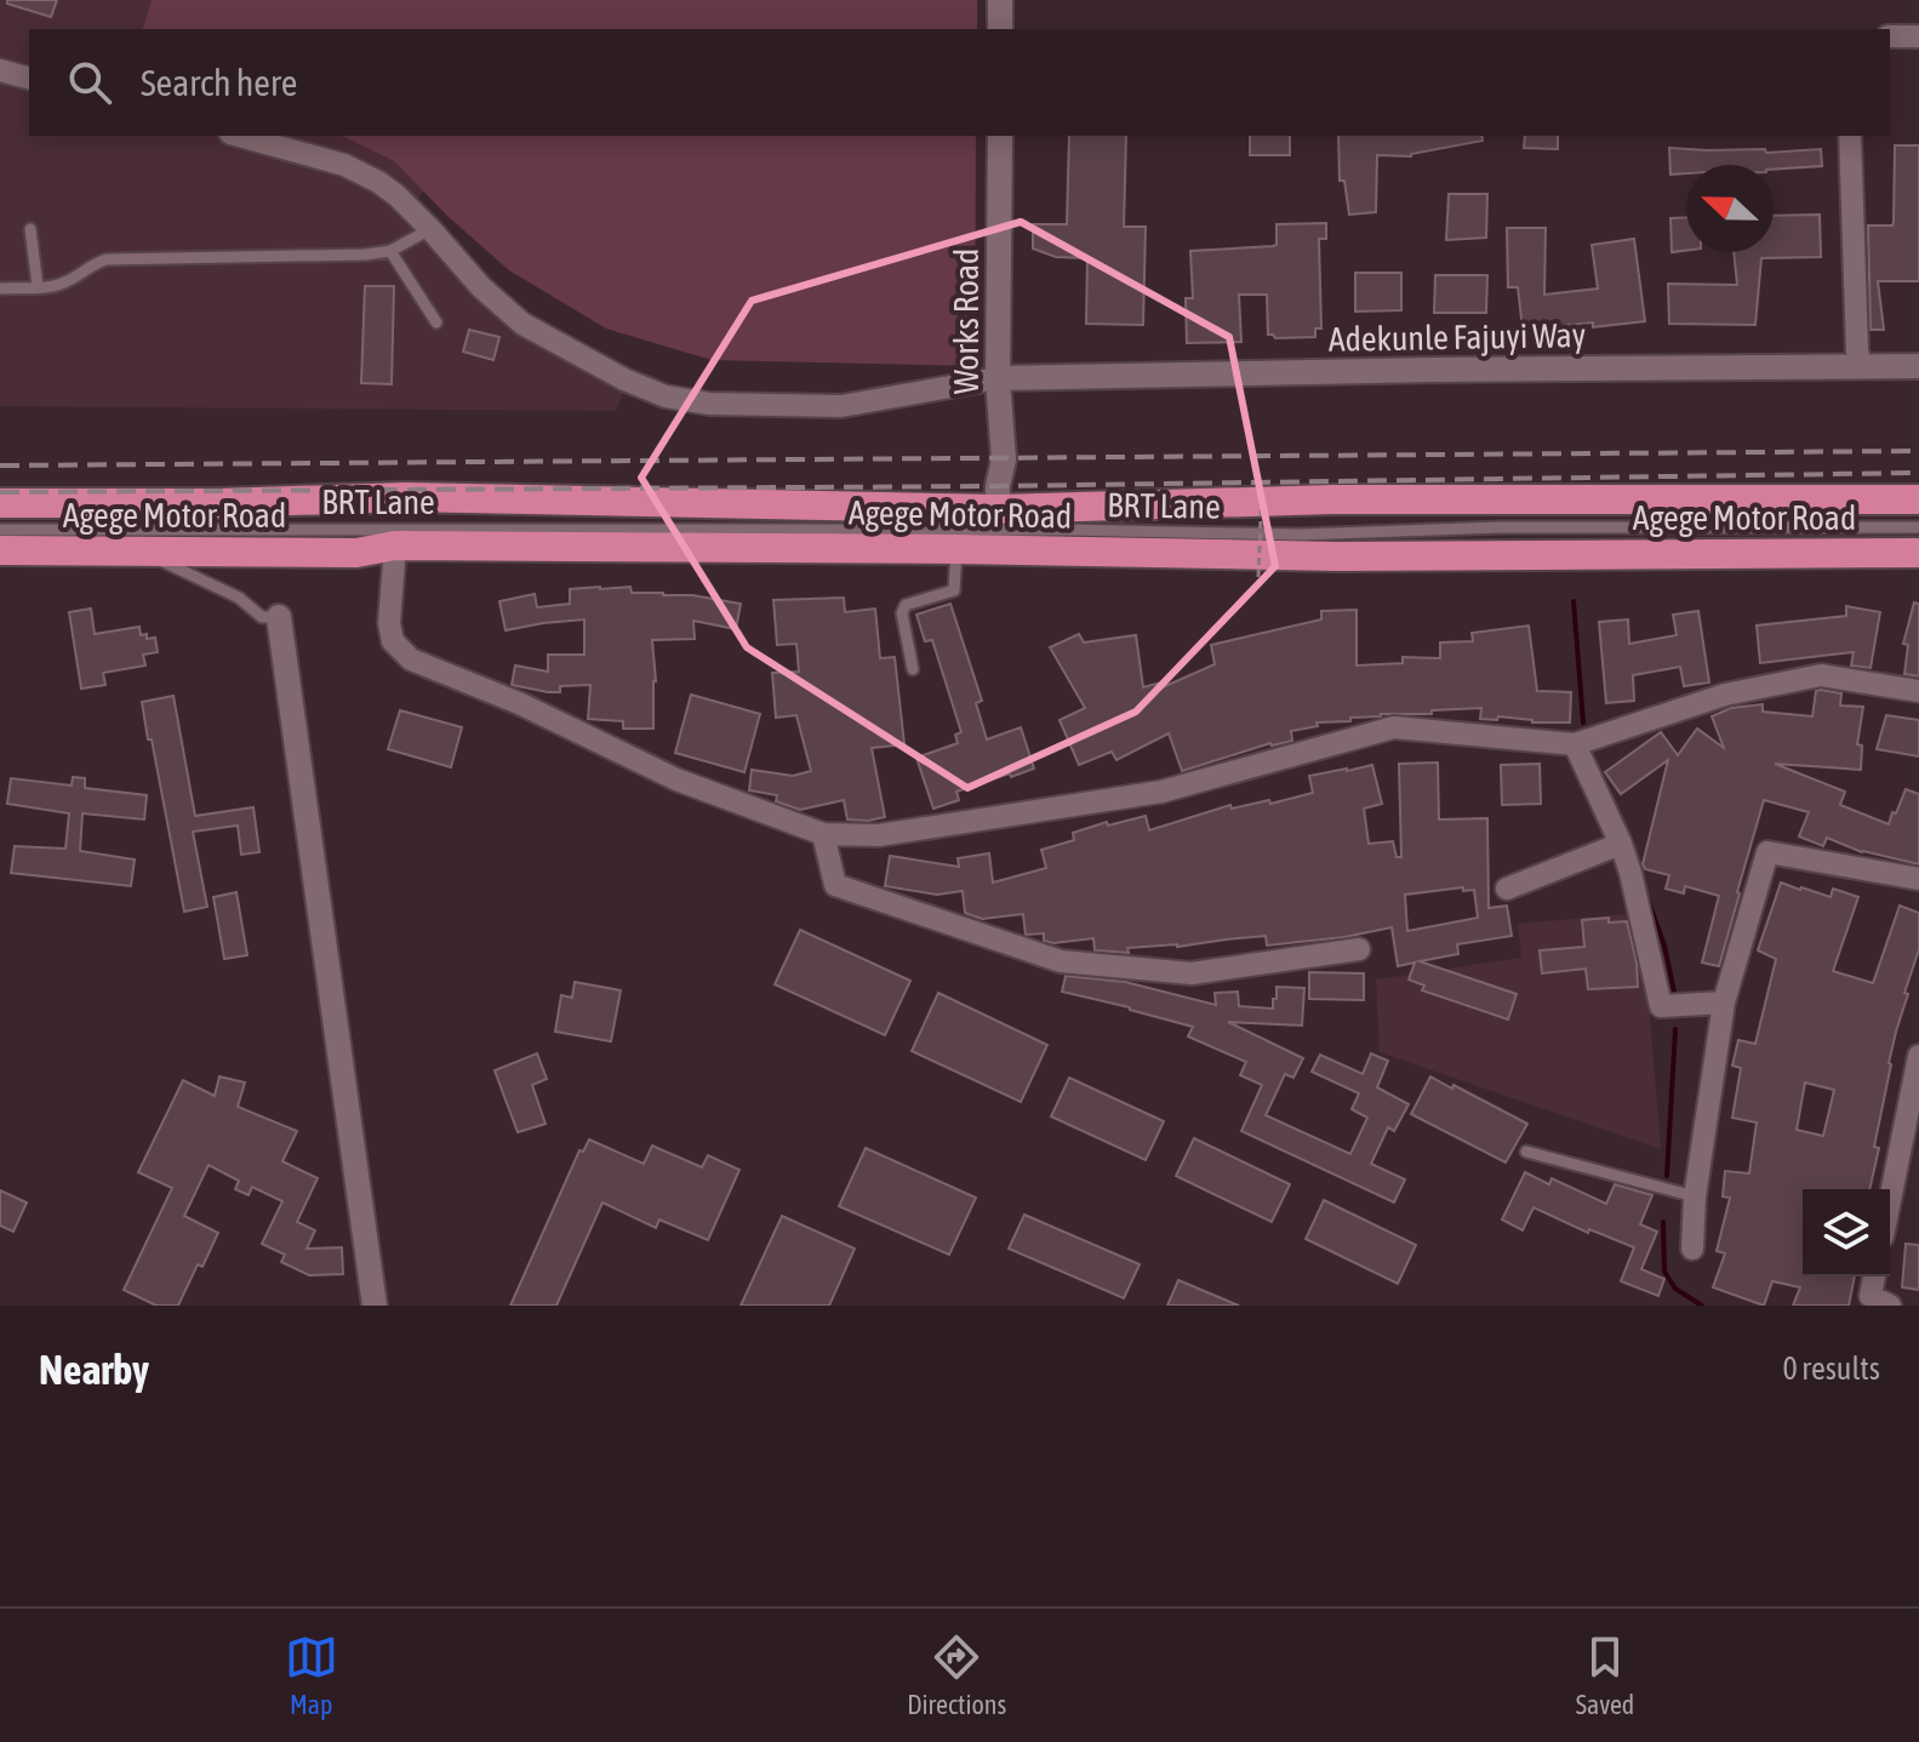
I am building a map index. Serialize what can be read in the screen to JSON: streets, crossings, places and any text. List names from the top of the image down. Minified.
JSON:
{"streets":{"highway":["Agege Motor Road"],"street":["Works Road","Adekunle Fajuyi Way"],"lane":["BRT Lane"]},"crossings":[["Works Road","Adekunle Fajuyi Way"],["Works Road","Agege Motor Road"]],"north":"left","page":{"search":"Search here","heading":["Nearby","0 results"],"nav":["Map","Directions","Saved"]}}
